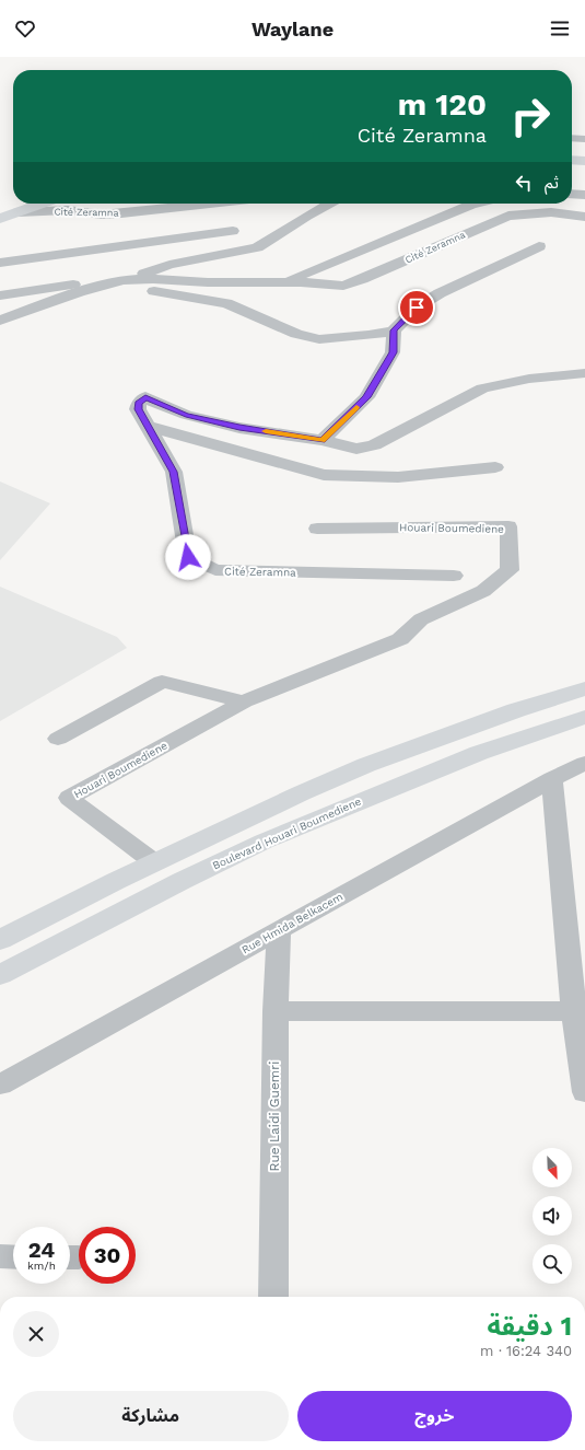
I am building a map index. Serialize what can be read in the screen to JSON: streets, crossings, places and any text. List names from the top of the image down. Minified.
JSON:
{"streets":{"main road":["Boulevard Houari Boumediene"],"street":["Cité Zeramna","Houari Boumediene","Rue Hmida Belkacem","Rue Laidi Guemri"]},"crossings":[["Rue Hmida Belkacem","Rue Laidi Guemri"]],"north":"bottom right","page":{"header":"Waylane","turn":["120 m","Cité Zeramna"],"then":"ثم","speed":"24 km/h","limit":"30","heading":["1 دقيقة","340 m · 16:24"],"buttons":["خروج","مشاركة"]}}
